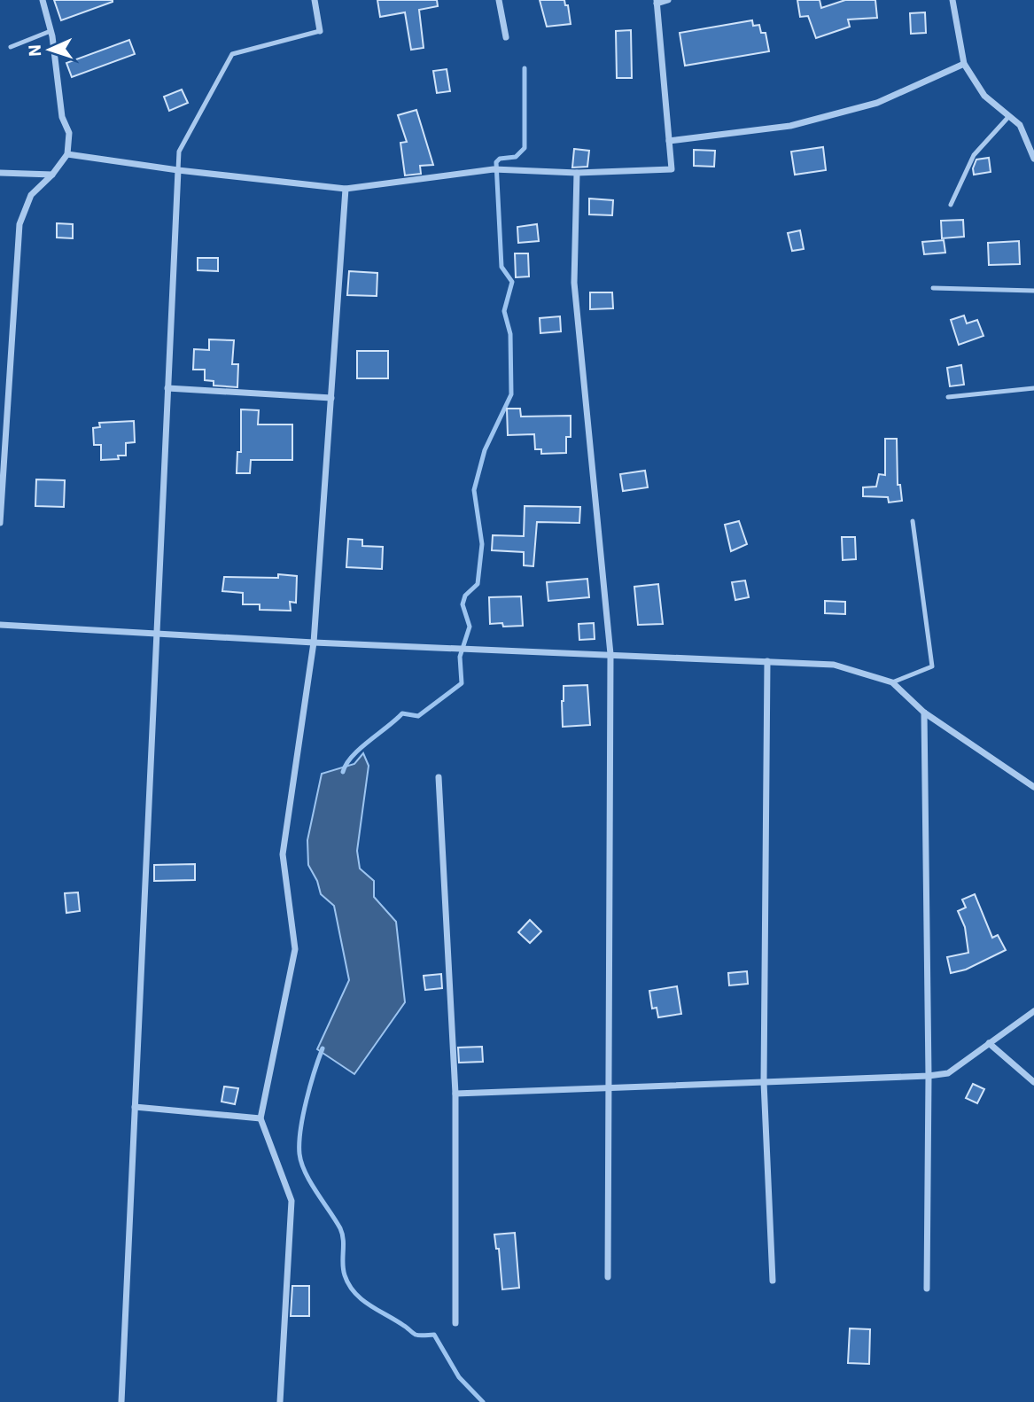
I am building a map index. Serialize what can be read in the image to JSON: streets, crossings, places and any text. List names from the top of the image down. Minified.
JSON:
{"north":"left"}
